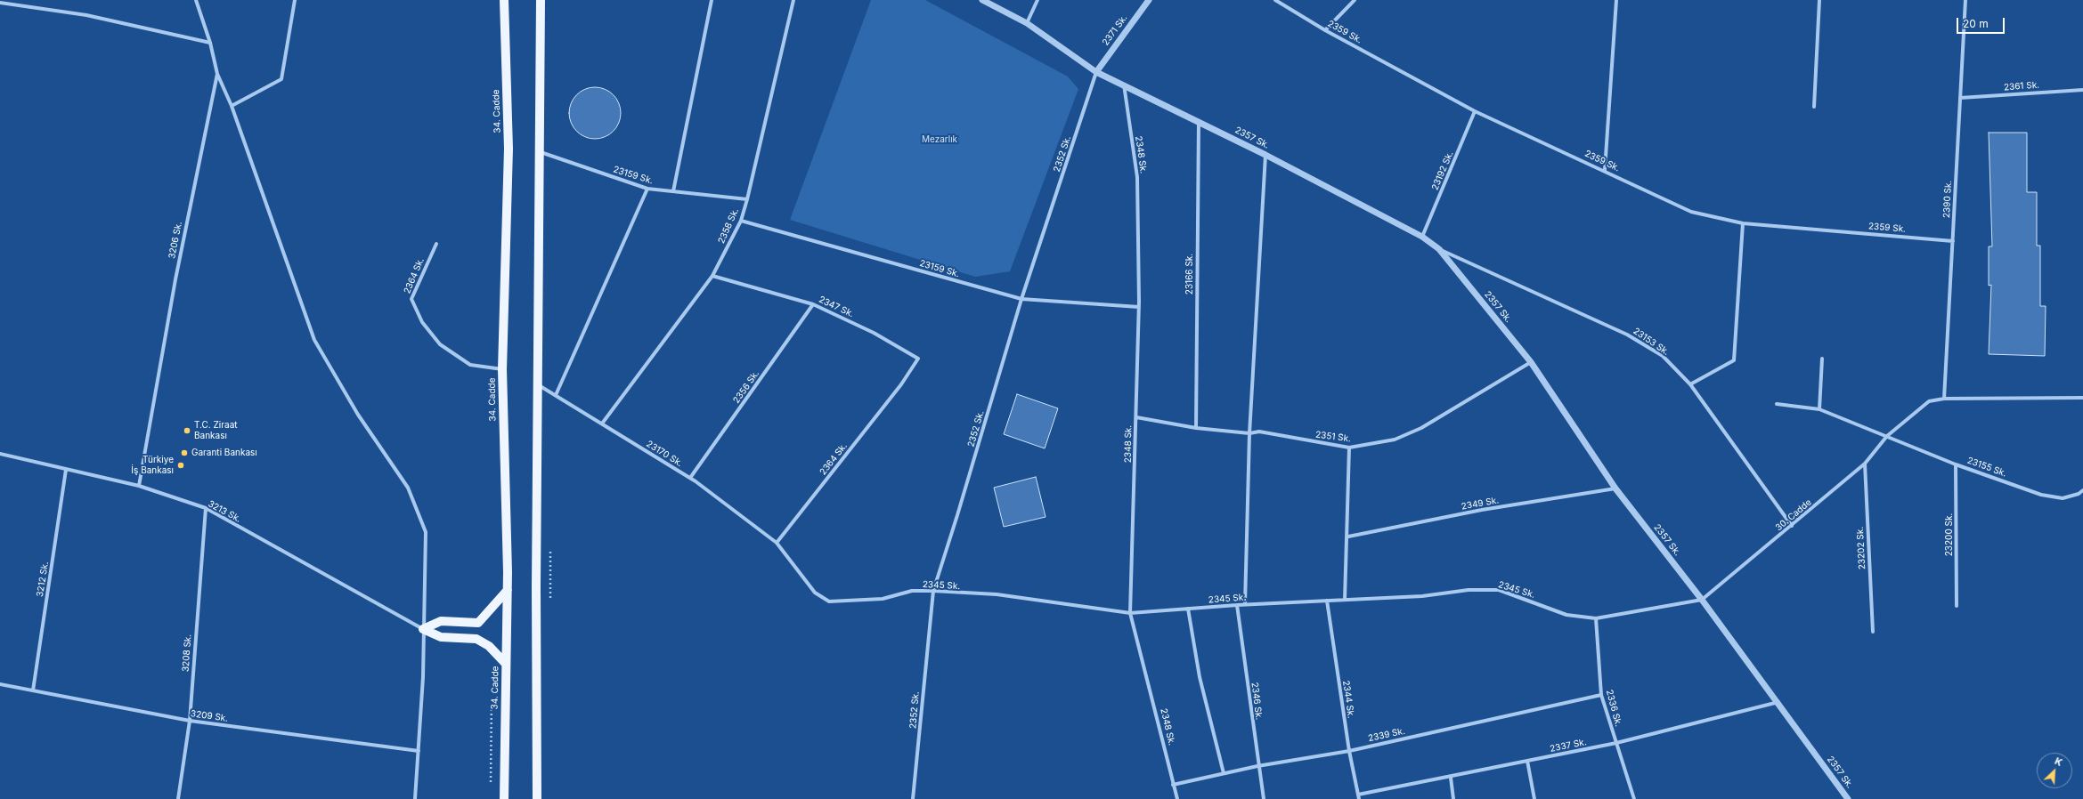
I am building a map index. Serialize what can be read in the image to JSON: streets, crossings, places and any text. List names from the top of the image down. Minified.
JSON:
{"streets":{"main road":["34. Cadde"],"street":["2371 Sk.","2359 Sk.","2361 Sk.","2357 Sk.","2352 Sk.","2348 Sk.","23192 Sk.","23159 Sk.","2390 Sk.","2358 Sk.","3206 Sk.","23166 Sk.","2364 Sk.","2347 Sk.","23153 Sk.","2356 Sk.","2351 Sk.","23170 Sk.","23155 Sk.","2349 Sk.","3213 Sk.","30. Cadde","23200 Sk.","23202 Sk.","3212 Sk.","2345 Sk.","3208 Sk.","2344 Sk.","2346 Sk.","2336 Sk.","3209 Sk.","2339 Sk.","2337 Sk."]},"crossings":[["2371 Sk.","2357 Sk."],["2371 Sk.","2352 Sk."],["2359 Sk.","23192 Sk."],["2359 Sk.","2390 Sk."],["2361 Sk.","2390 Sk."],["34. Cadde","2364 Sk."],["2357 Sk.","2352 Sk."],["2357 Sk.","2348 Sk."],["2357 Sk.","23192 Sk."],["2357 Sk.","23166 Sk."],["2357 Sk.","23153 Sk."],["2357 Sk.","2351 Sk."],["2357 Sk.","2349 Sk."],["2357 Sk.","30. Cadde"],["2357 Sk.","2345 Sk."],["2357 Sk.","2337 Sk."],["2352 Sk.","23159 Sk."],["2352 Sk.","2345 Sk."],["2348 Sk.","23159 Sk."],["2348 Sk.","2351 Sk."],["2348 Sk.","2345 Sk."],["2348 Sk.","2339 Sk."],["23159 Sk.","2358 Sk."],["2358 Sk.","2347 Sk."],["2358 Sk.","23170 Sk."],["3206 Sk.","3213 Sk."],["23166 Sk.","2351 Sk."],["2364 Sk.","2347 Sk."],["2364 Sk.","23170 Sk."],["2364 Sk.","2345 Sk."],["2347 Sk.","2356 Sk."],["23153 Sk.","30. Cadde"],["2356 Sk.","23170 Sk."],["23170 Sk.","2345 Sk."],["23155 Sk.","30. Cadde"],["23155 Sk.","23200 Sk."],["3213 Sk.","3212 Sk."],["3213 Sk.","3208 Sk."],["30. Cadde","23202 Sk."],["30. Cadde","2345 Sk."],["3212 Sk.","3209 Sk."],["2345 Sk.","2344 Sk."],["2345 Sk.","2346 Sk."],["2345 Sk.","2336 Sk."],["3208 Sk.","3209 Sk."],["2344 Sk.","2339 Sk."],["2344 Sk.","2337 Sk."],["2346 Sk.","2339 Sk."],["2336 Sk.","2339 Sk."],["2336 Sk.","2337 Sk."]],"parks":["Mezarlık"],"places":["T.C. Ziraat Bankası","Garanti Bankası","Türkiye İş Bankası"],"scale_bar":"20 m","north":"top right"}
